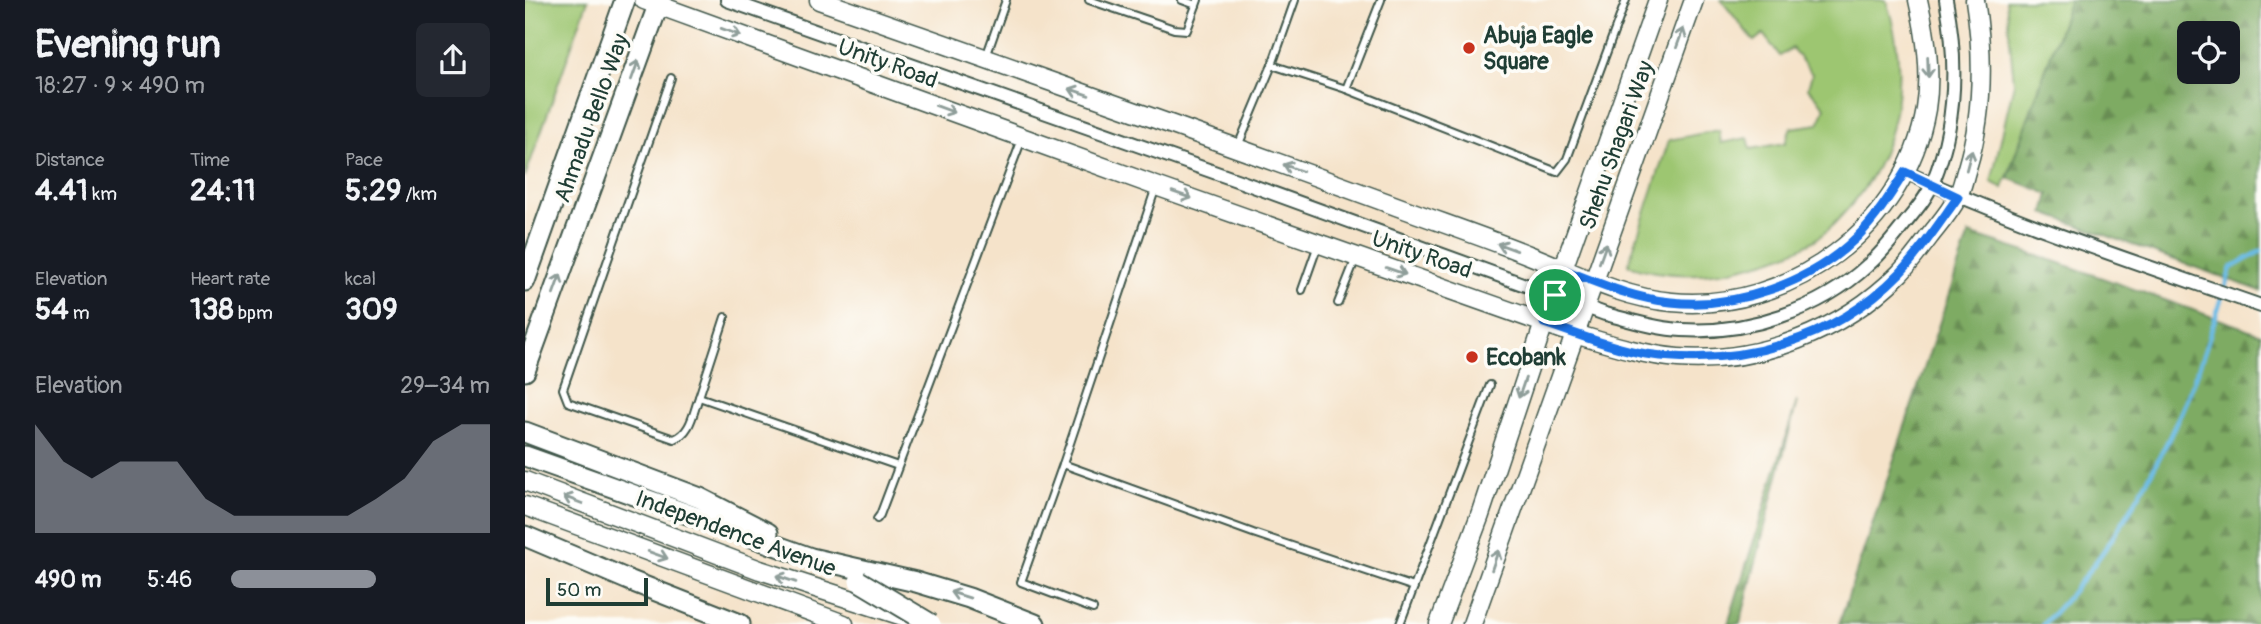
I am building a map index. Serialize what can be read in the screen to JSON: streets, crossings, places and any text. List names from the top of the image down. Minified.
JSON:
{"streets":{"main road":["Ahmadu Bello Way","Independence Avenue"],"street":["Unity Road","Shehu Shagari Way"]},"crossings":[["Unity Road","Ahmadu Bello Way"],["Unity Road","Shehu Shagari Way"]],"places":["Abuja Eagle Square","Ecobank"],"scale_bar":"50 m","page":{"heading":["Evening run","18:27 · 9 × 490 m"],"stats":[["Distance","4.41 km"],["Time","24:11"],["Pace","5:29 /km"],["Elevation","54 m"],["Heart rate","138 bpm"],["kcal","309"]],"chart":["Elevation","29–34 m"],"list":[{"name":"490 m","note":"5:46"}],"scale":"50 m"}}
